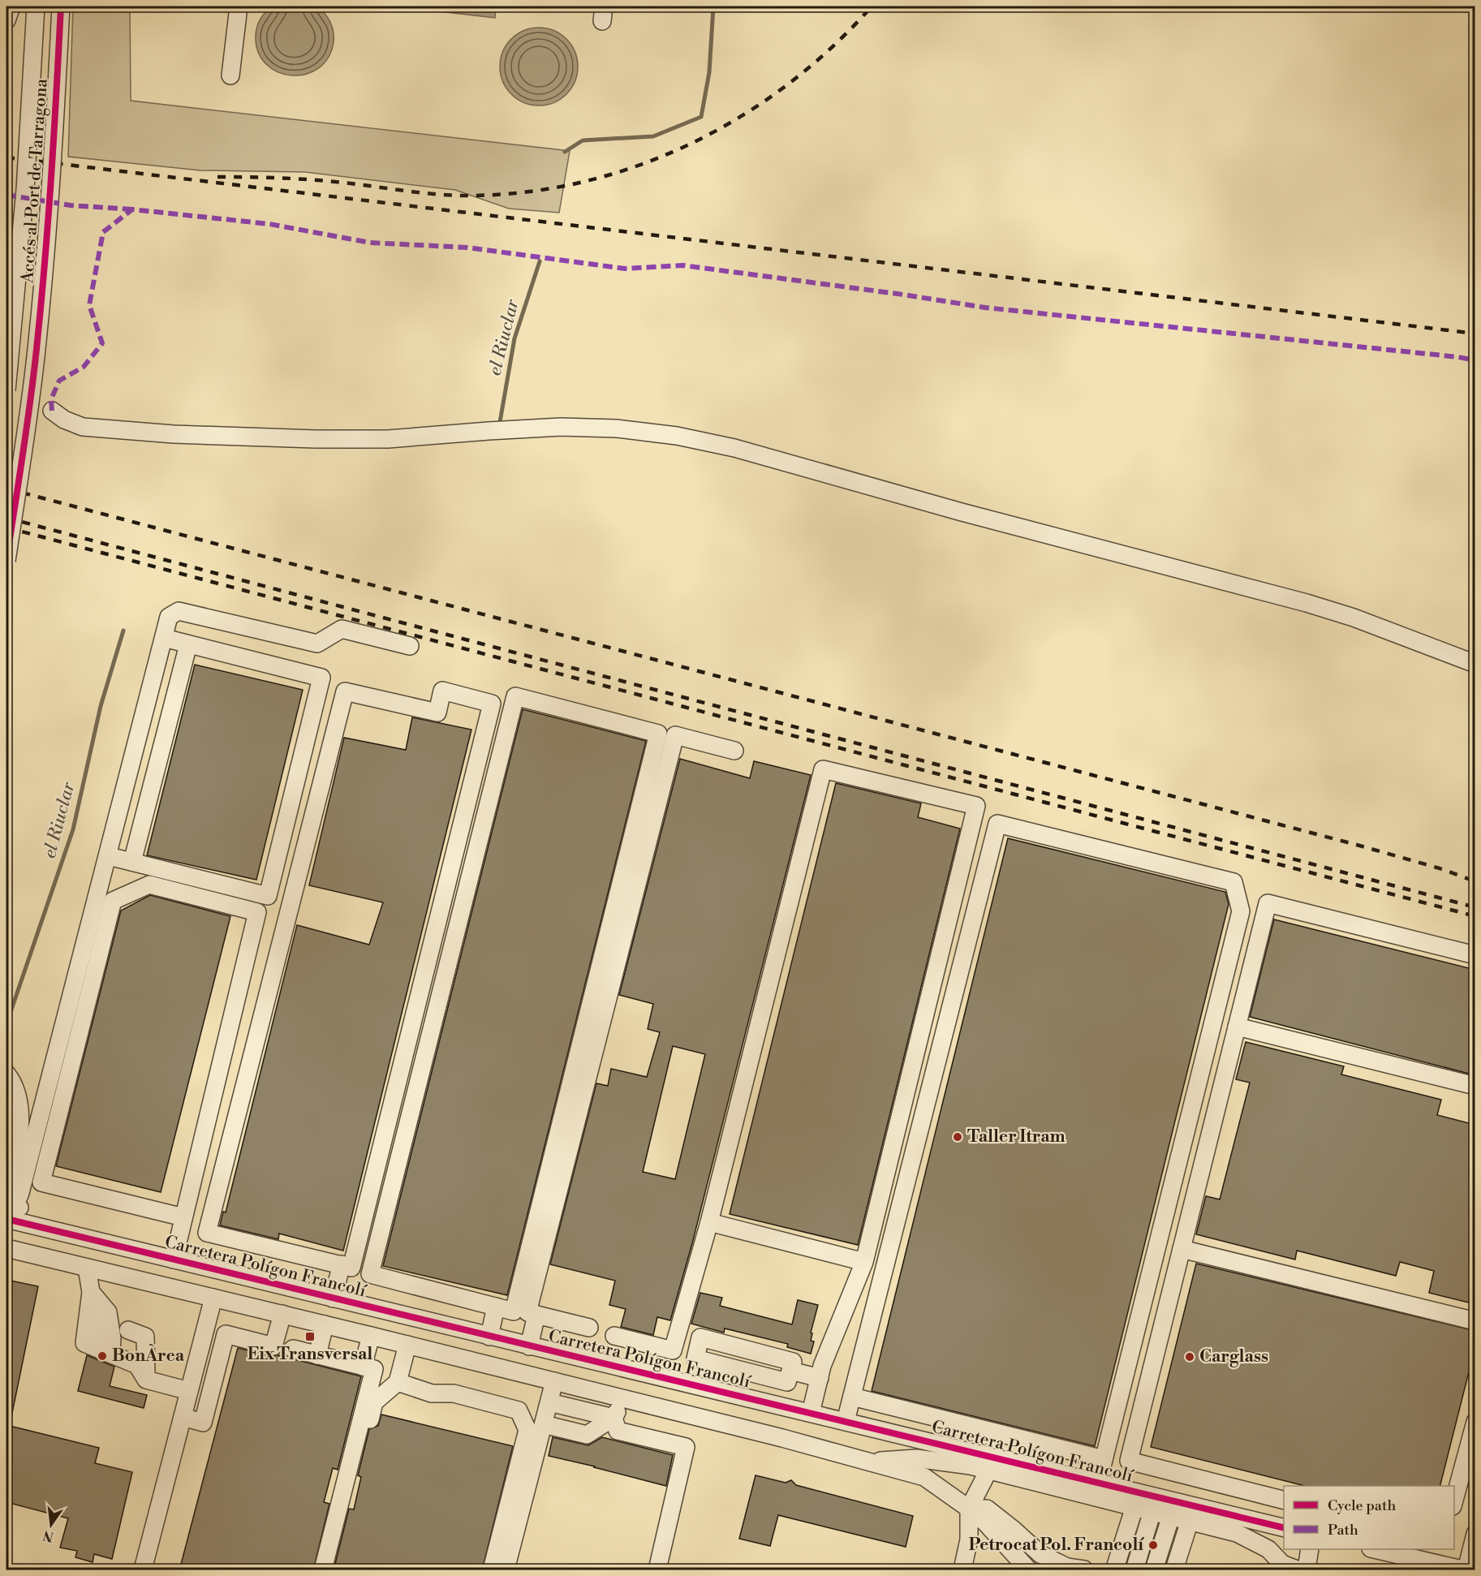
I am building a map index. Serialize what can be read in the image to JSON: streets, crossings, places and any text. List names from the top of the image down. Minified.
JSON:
{"streets":{"street":["Accés al Port de Tarragona","Carretera Polígon Francolí"]},"water":["el Riuclar"],"places":{"other":["Taller Itram","BonÀrea","Carglass","Petrocat Pol. Francolí"],"transit":["Eix Transversal"]},"legend":["Cycle path","Path"],"north":"bottom"}
